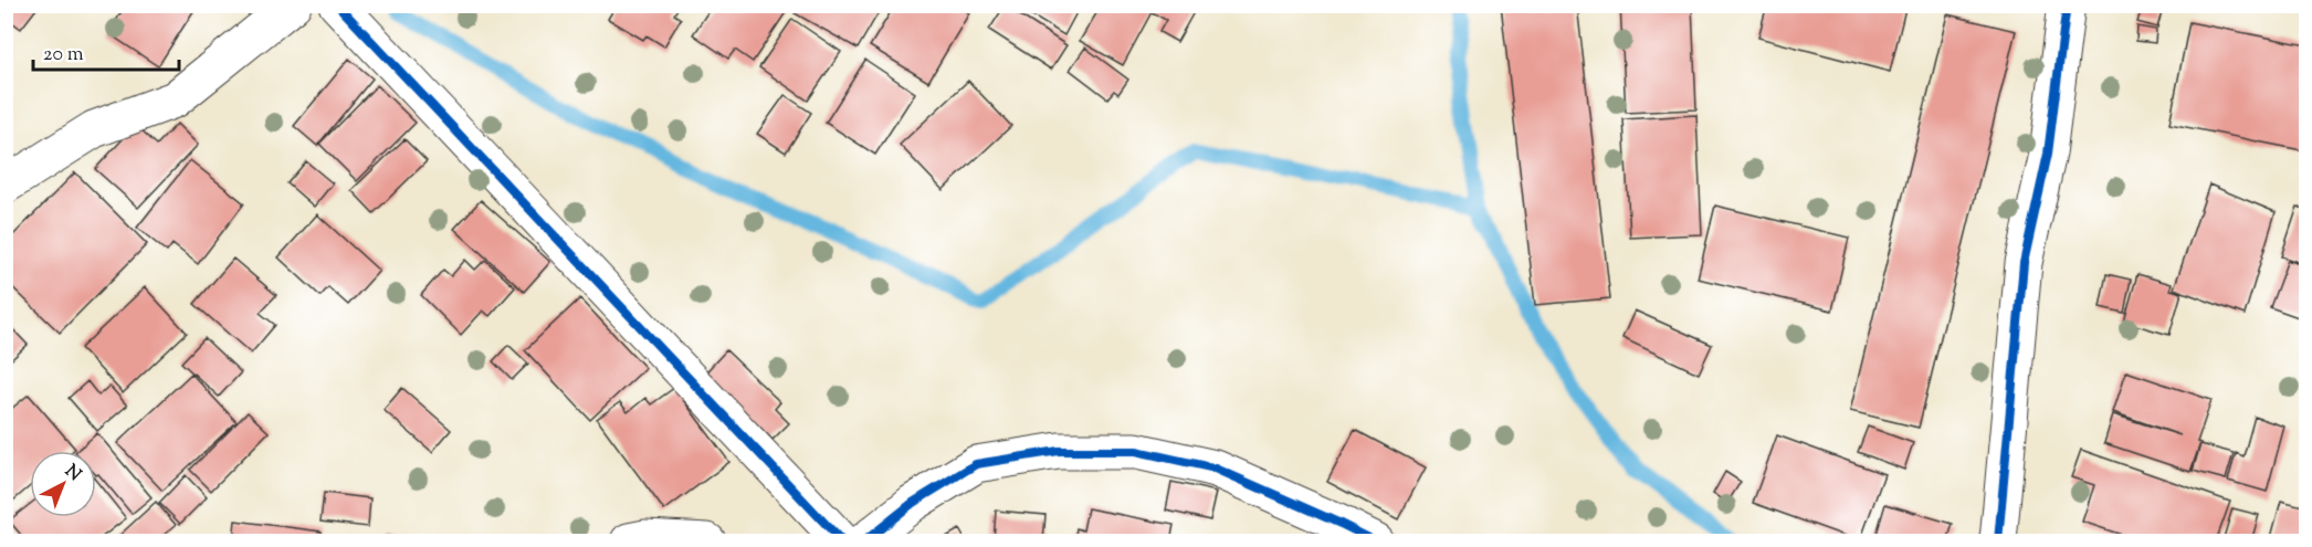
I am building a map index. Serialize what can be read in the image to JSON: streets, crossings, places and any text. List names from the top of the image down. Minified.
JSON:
{"scale_bar":"20 m","north":"top right"}
